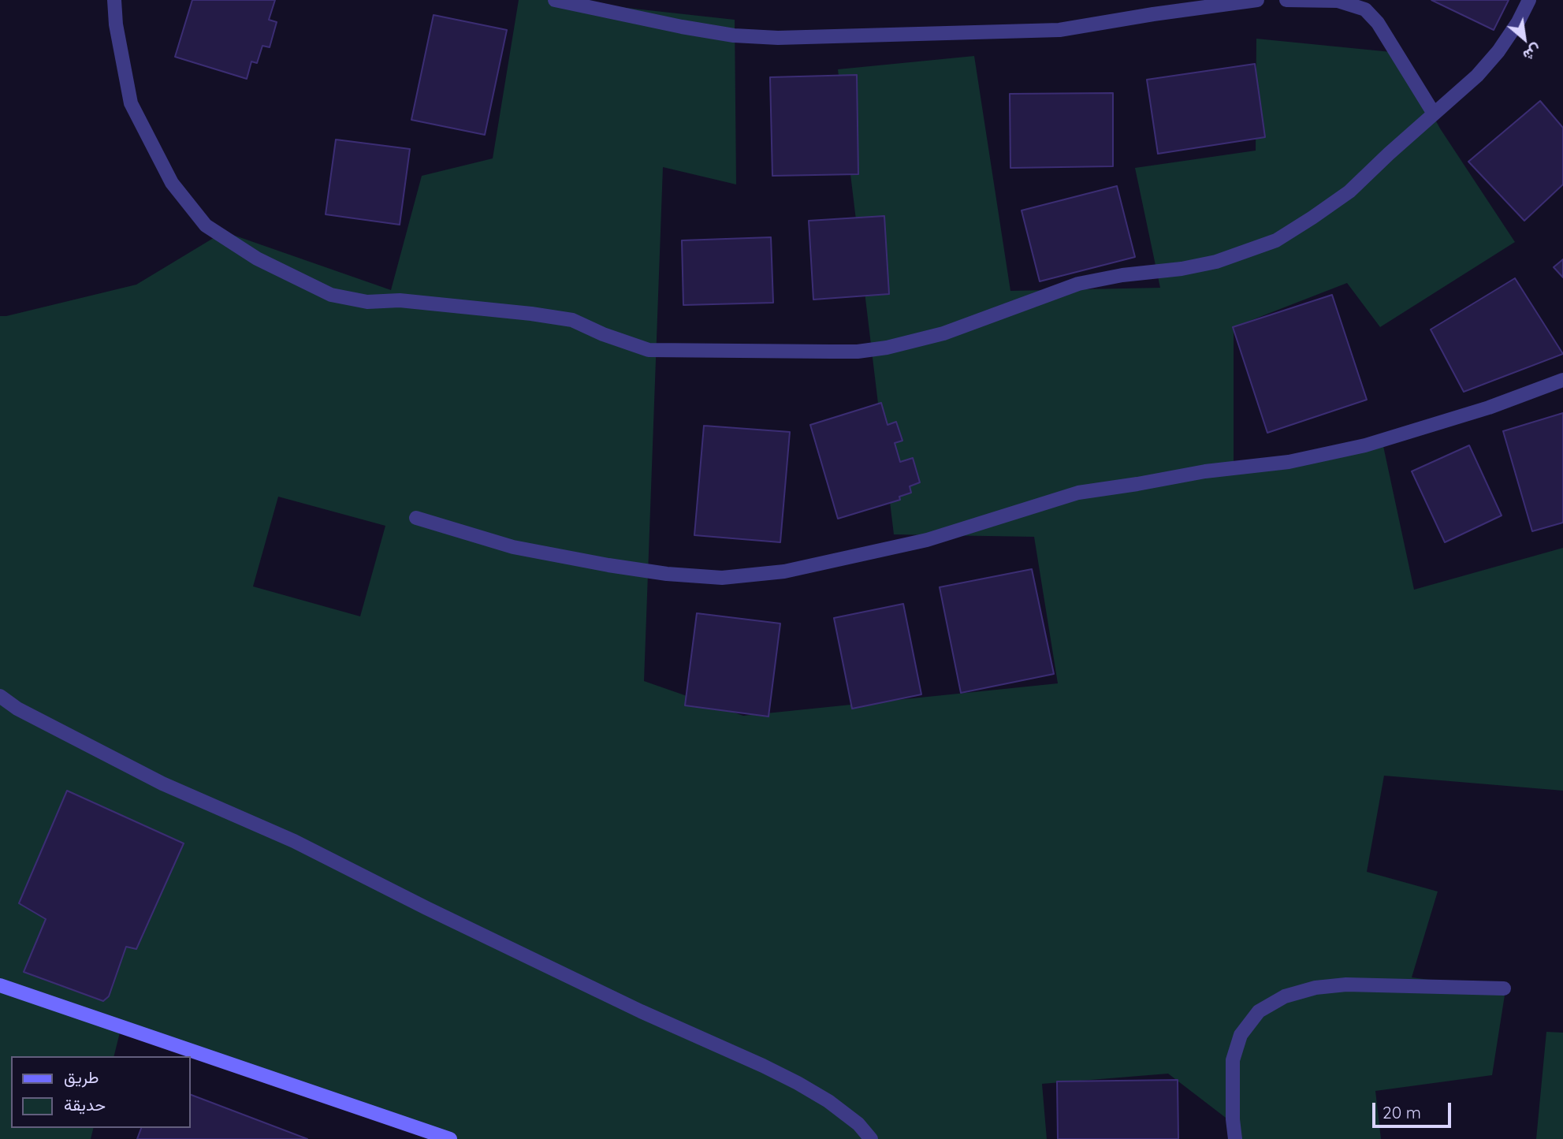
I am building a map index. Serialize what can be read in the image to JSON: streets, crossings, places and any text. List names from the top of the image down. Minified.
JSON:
{"legend":["طريق","حديقة"],"scale_bar":"20 m","north":"bottom right"}
